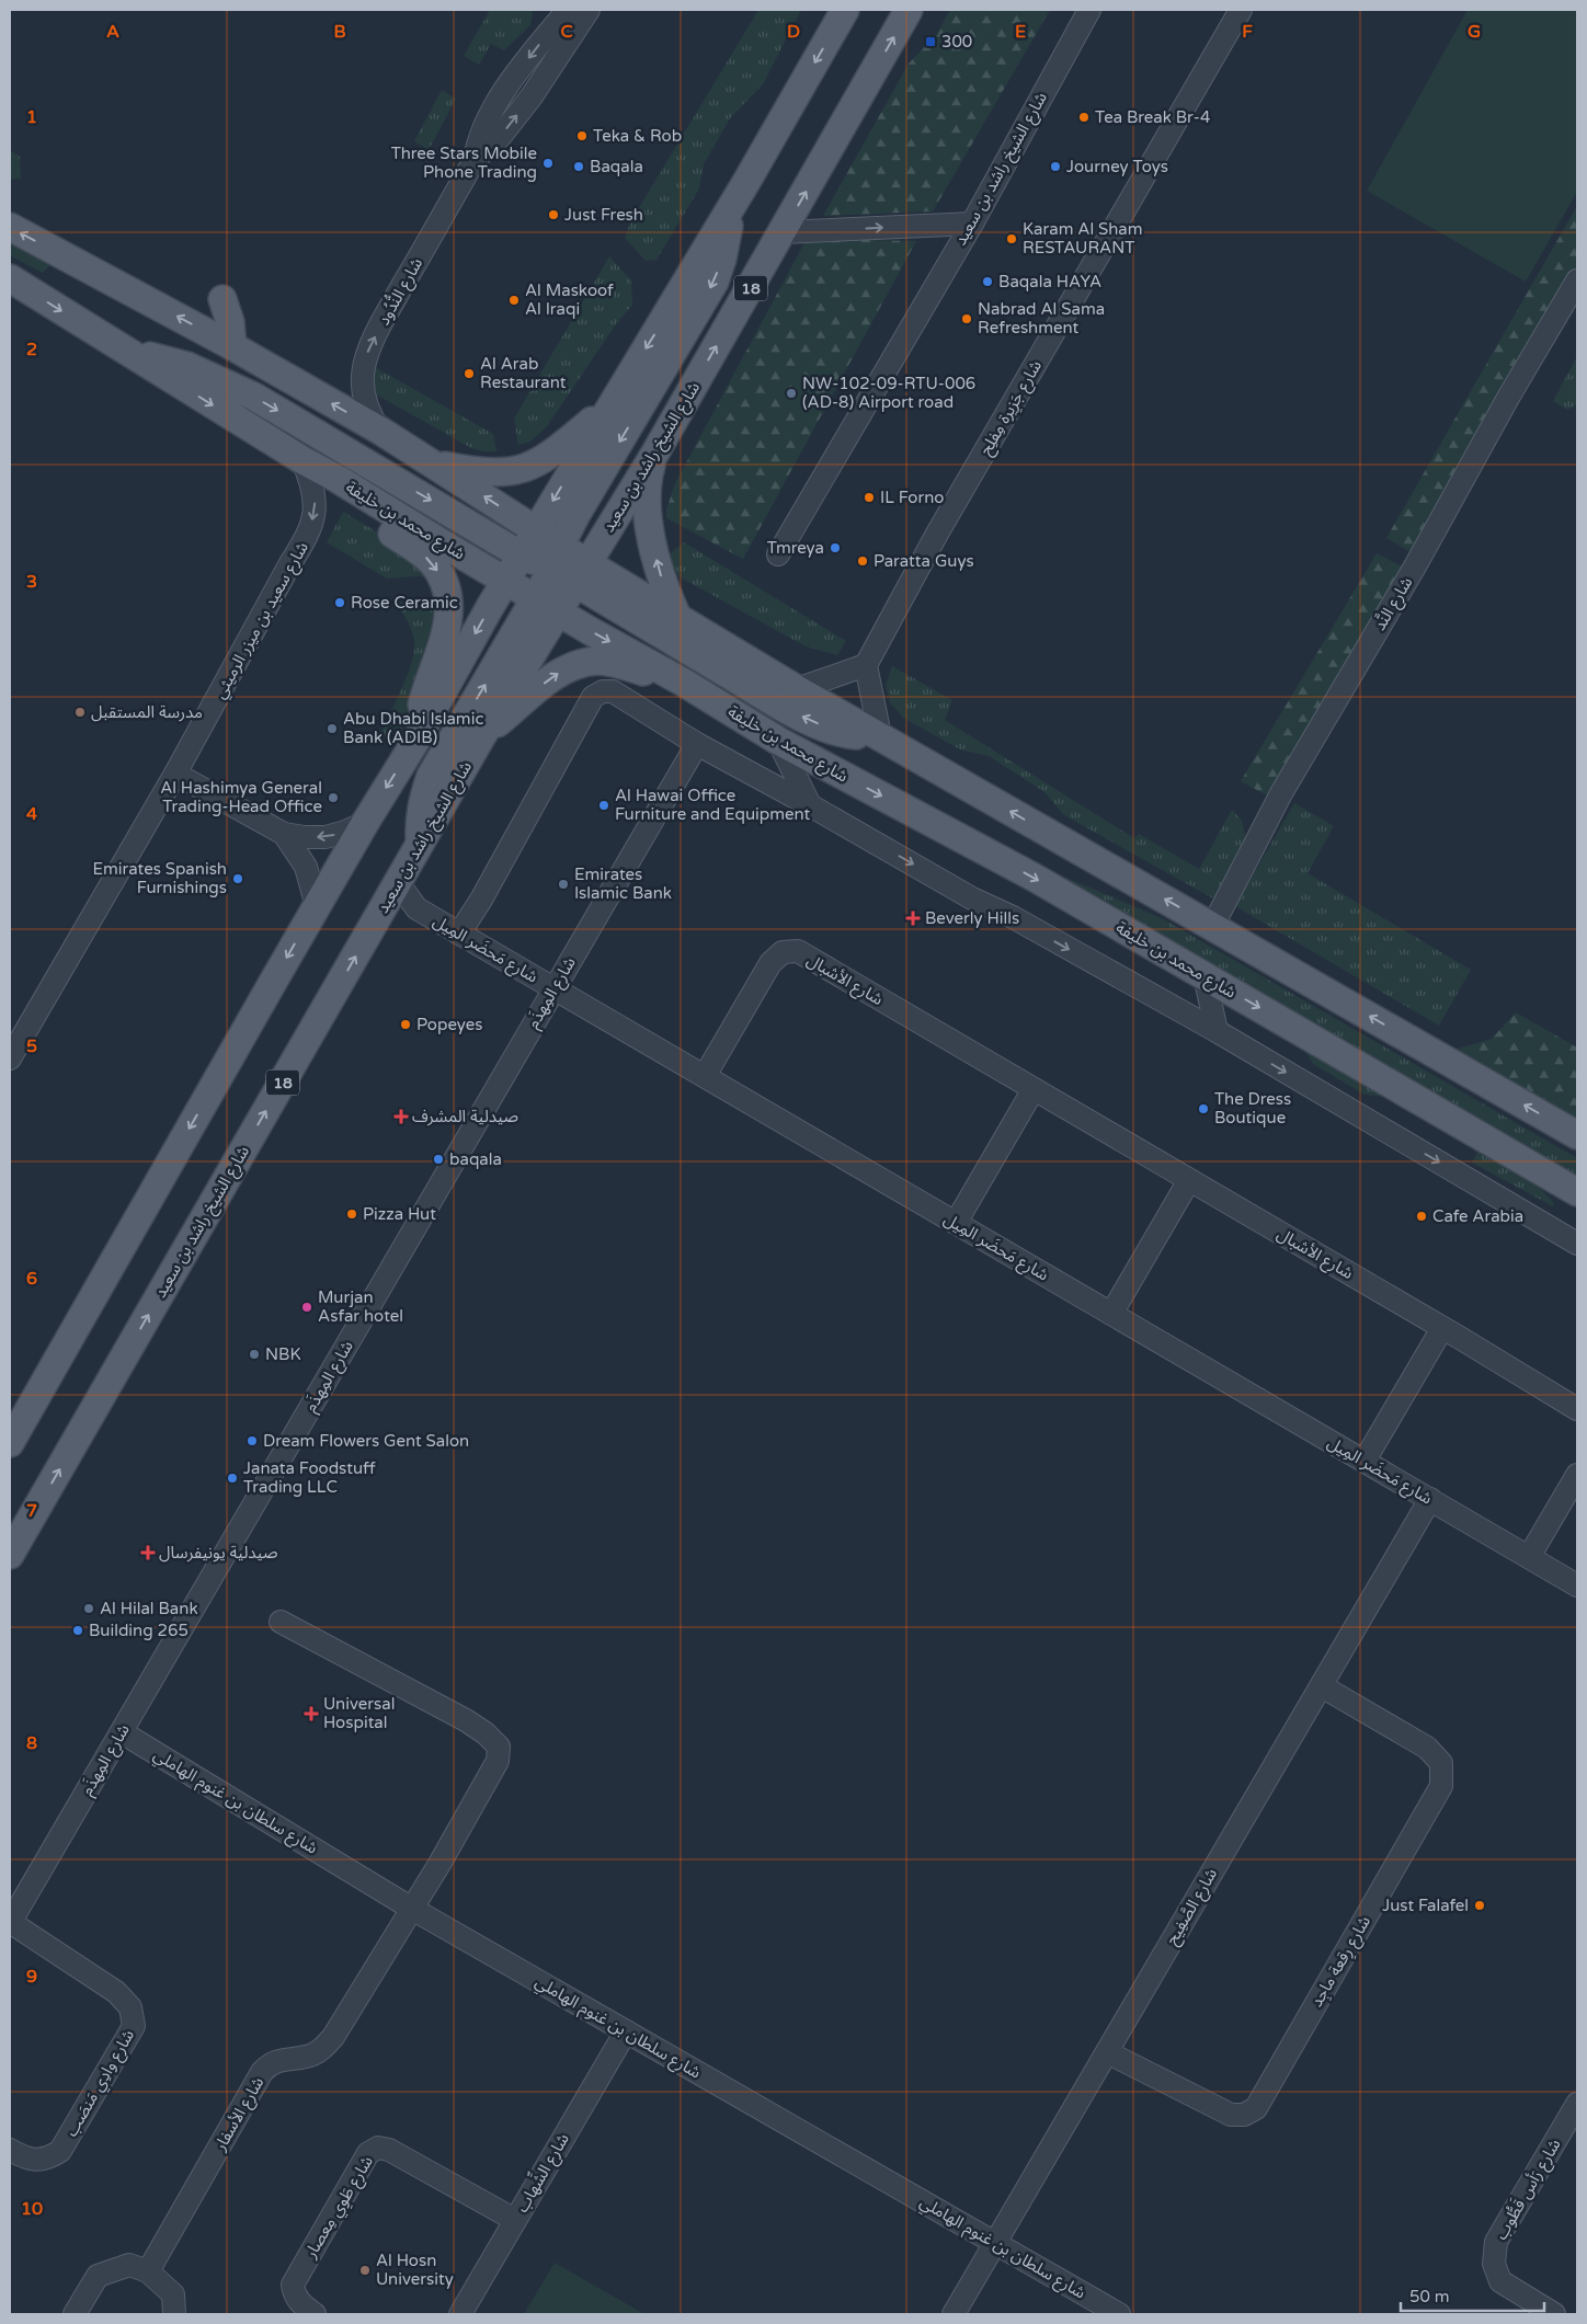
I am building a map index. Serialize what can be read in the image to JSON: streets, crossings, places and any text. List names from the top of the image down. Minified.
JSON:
{"streets":{"main road":["شارع الشيخ راشد بن سعيد","18","شارع محمد بن خليفة"],"street":["شارع النُّدُود","شارع جَزِيرة مِفلِح","شارع النَّد","شارع سعيد بن ميزر الرميثي","شارع مَحضَر المِيل","شارع الأشبال","شارع المِهذَم","شارع سلطان بن غنوم الهاملي","شارع الصَّفِيح","شارع رِقعة ماجِد","شارع وادِي مَنصَب","شارع الأسفار","شارع الشِّهاب","شارع رَأس قَطُّوب","شارع طَوِي مِعصار"]},"crossings":[["شارع الشيخ راشد بن سعيد","شارع محمد بن خليفة"],["شارع الشيخ راشد بن سعيد","شارع مَحضَر المِيل"],["شارع محمد بن خليفة","شارع سعيد بن ميزر الرميثي"],["شارع مَحضَر المِيل","شارع الأشبال"],["شارع مَحضَر المِيل","شارع المِهذَم"],["شارع مَحضَر المِيل","شارع الصَّفِيح"],["شارع المِهذَم","شارع سلطان بن غنوم الهاملي"],["شارع المِهذَم","شارع وادِي مَنصَب"],["شارع سلطان بن غنوم الهاملي","شارع الصَّفِيح"],["شارع سلطان بن غنوم الهاملي","شارع الأسفار"],["شارع سلطان بن غنوم الهاملي","شارع الشِّهاب"],["شارع الصَّفِيح","شارع رِقعة ماجِد"],["شارع الشِّهاب","شارع طَوِي مِعصار"]],"one_way":["شارع النُّدُود","شارع سعيد بن ميزر الرميثي"],"places":{"transit":["300"],"other":["Tea Break Br-4","Teka & Rob","Three Stars Mobile Phone Trading","Baqala","Journey Toys","Just Fresh","Karam Al Sham RESTAURANT","Baqala HAYA","Al Maskoof Al Iraqi","Nabrad Al Sama Refreshment","Al Arab Restaurant","NW-102-09-RTU-006 (AD-8) Airport road","IL Forno","Tmreya","Paratta Guys","Rose Ceramic","مدرسة المستقبل","Abu Dhabi Islamic Bank (ADIB)","Al Hashimya General Trading-Head Office","Al Hawai Office Furniture and Equipment","Emirates Spanish Furnishings","Emirates Islamic Bank","Popeyes","The Dress Boutique","baqala","Pizza Hut","Cafe Arabia","Murjan Asfar hotel","NBK","Dream Flowers Gent Salon","Janata Foodstuff Trading LLC","Al Hilal Bank","Building 265","Just Falafel","Al Hosn University"],"health":["Beverly Hills","صيدلية المشرف","صيدلية يونيفرسال","Universal Hospital"]},"scale_bar":"50 m","grid":{"columns":["A","B","C","D","E","F","G"],"rows":["1","2","3","4","5","6","7","8","9","10"]}}
